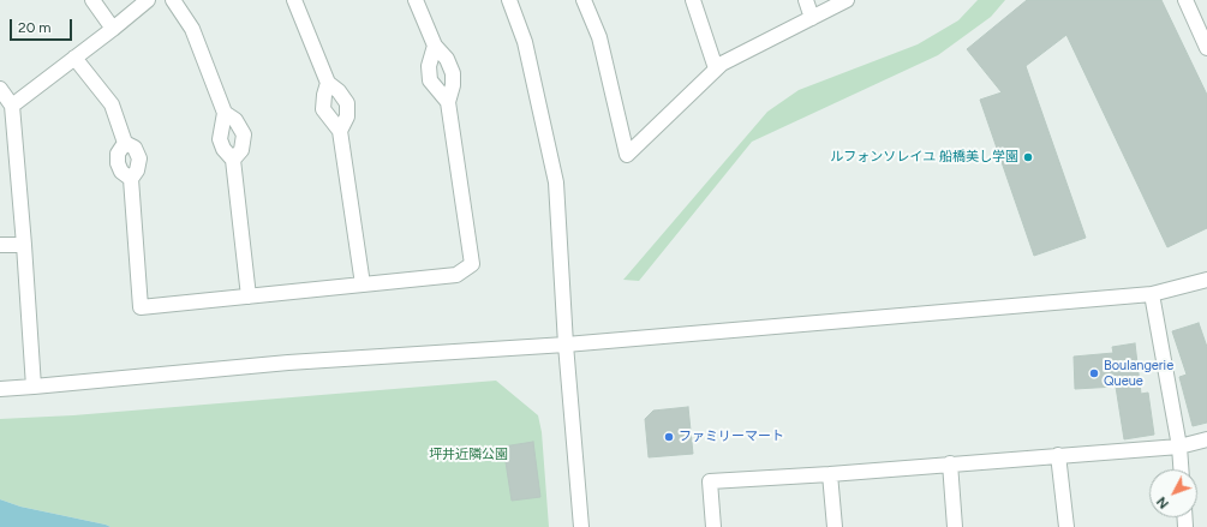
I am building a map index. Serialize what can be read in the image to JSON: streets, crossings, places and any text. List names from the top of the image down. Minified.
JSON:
{"parks":["坪井近隣公園"],"places":["ルフォンソレイユ 船橋美し学園","Boulangerie Queue","ファミリーマート"],"scale_bar":"20 m","north":"bottom left"}
